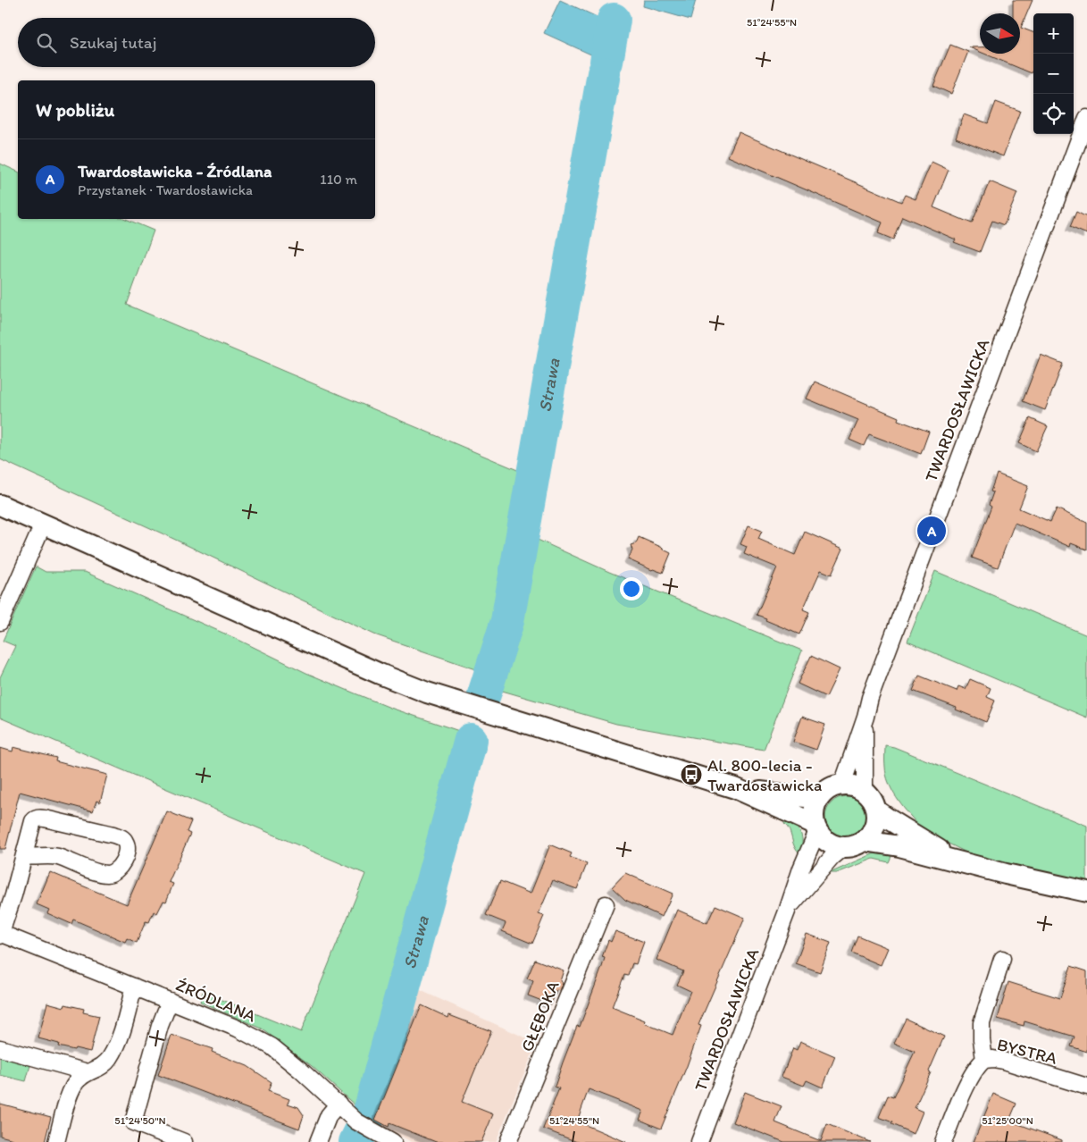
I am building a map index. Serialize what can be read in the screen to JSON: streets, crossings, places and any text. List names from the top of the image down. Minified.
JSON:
{"streets":{"street":["TWARDOSŁAWICKA","ŹRÓDLANA","GŁĘBOKA","BYSTRA"]},"water":["Strawa"],"places":{"bus stop":["Al. 800-lecia - Twardosławicka"]},"north":"right","page":{"map_buttons":["+","−"],"search":"Szukaj tutaj","heading":"W pobliżu","list":[{"mark":"A","name":"Twardosławicka - Źródlana","note":"Przystanek · Twardosławicka","value":"110 m"}],"pins":"A"},"coordinates":["51°24'55\"N","51°24'50\"N","51°25'00\"N"]}
